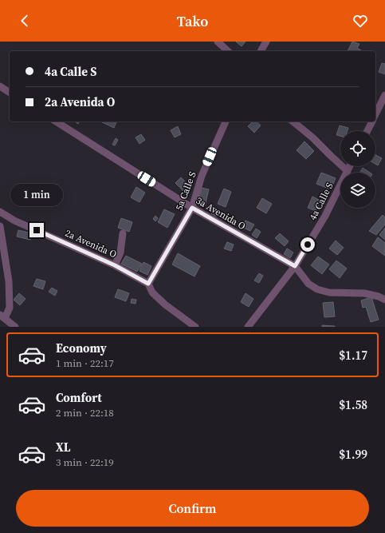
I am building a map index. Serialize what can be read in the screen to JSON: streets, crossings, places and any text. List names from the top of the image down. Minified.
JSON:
{"streets":{"street":["5a Calle S","4a Calle S","3a Avenida O","2a Avenida O"]},"crossings":[["5a Calle S","3a Avenida O"],["5a Calle S","2a Avenida O"],["4a Calle S","3a Avenida O"]],"page":{"header":"Tako","banner":["4a Calle S","2a Avenida O"],"bubble":"1 min","list":[{"name":"Economy","note":"1 min · 22:17","value":"$1.17"},{"name":"Comfort","note":"2 min · 22:18","value":"$1.58"},{"name":"XL","note":"3 min · 22:19","value":"$1.99"}],"buttons":"Confirm"}}
